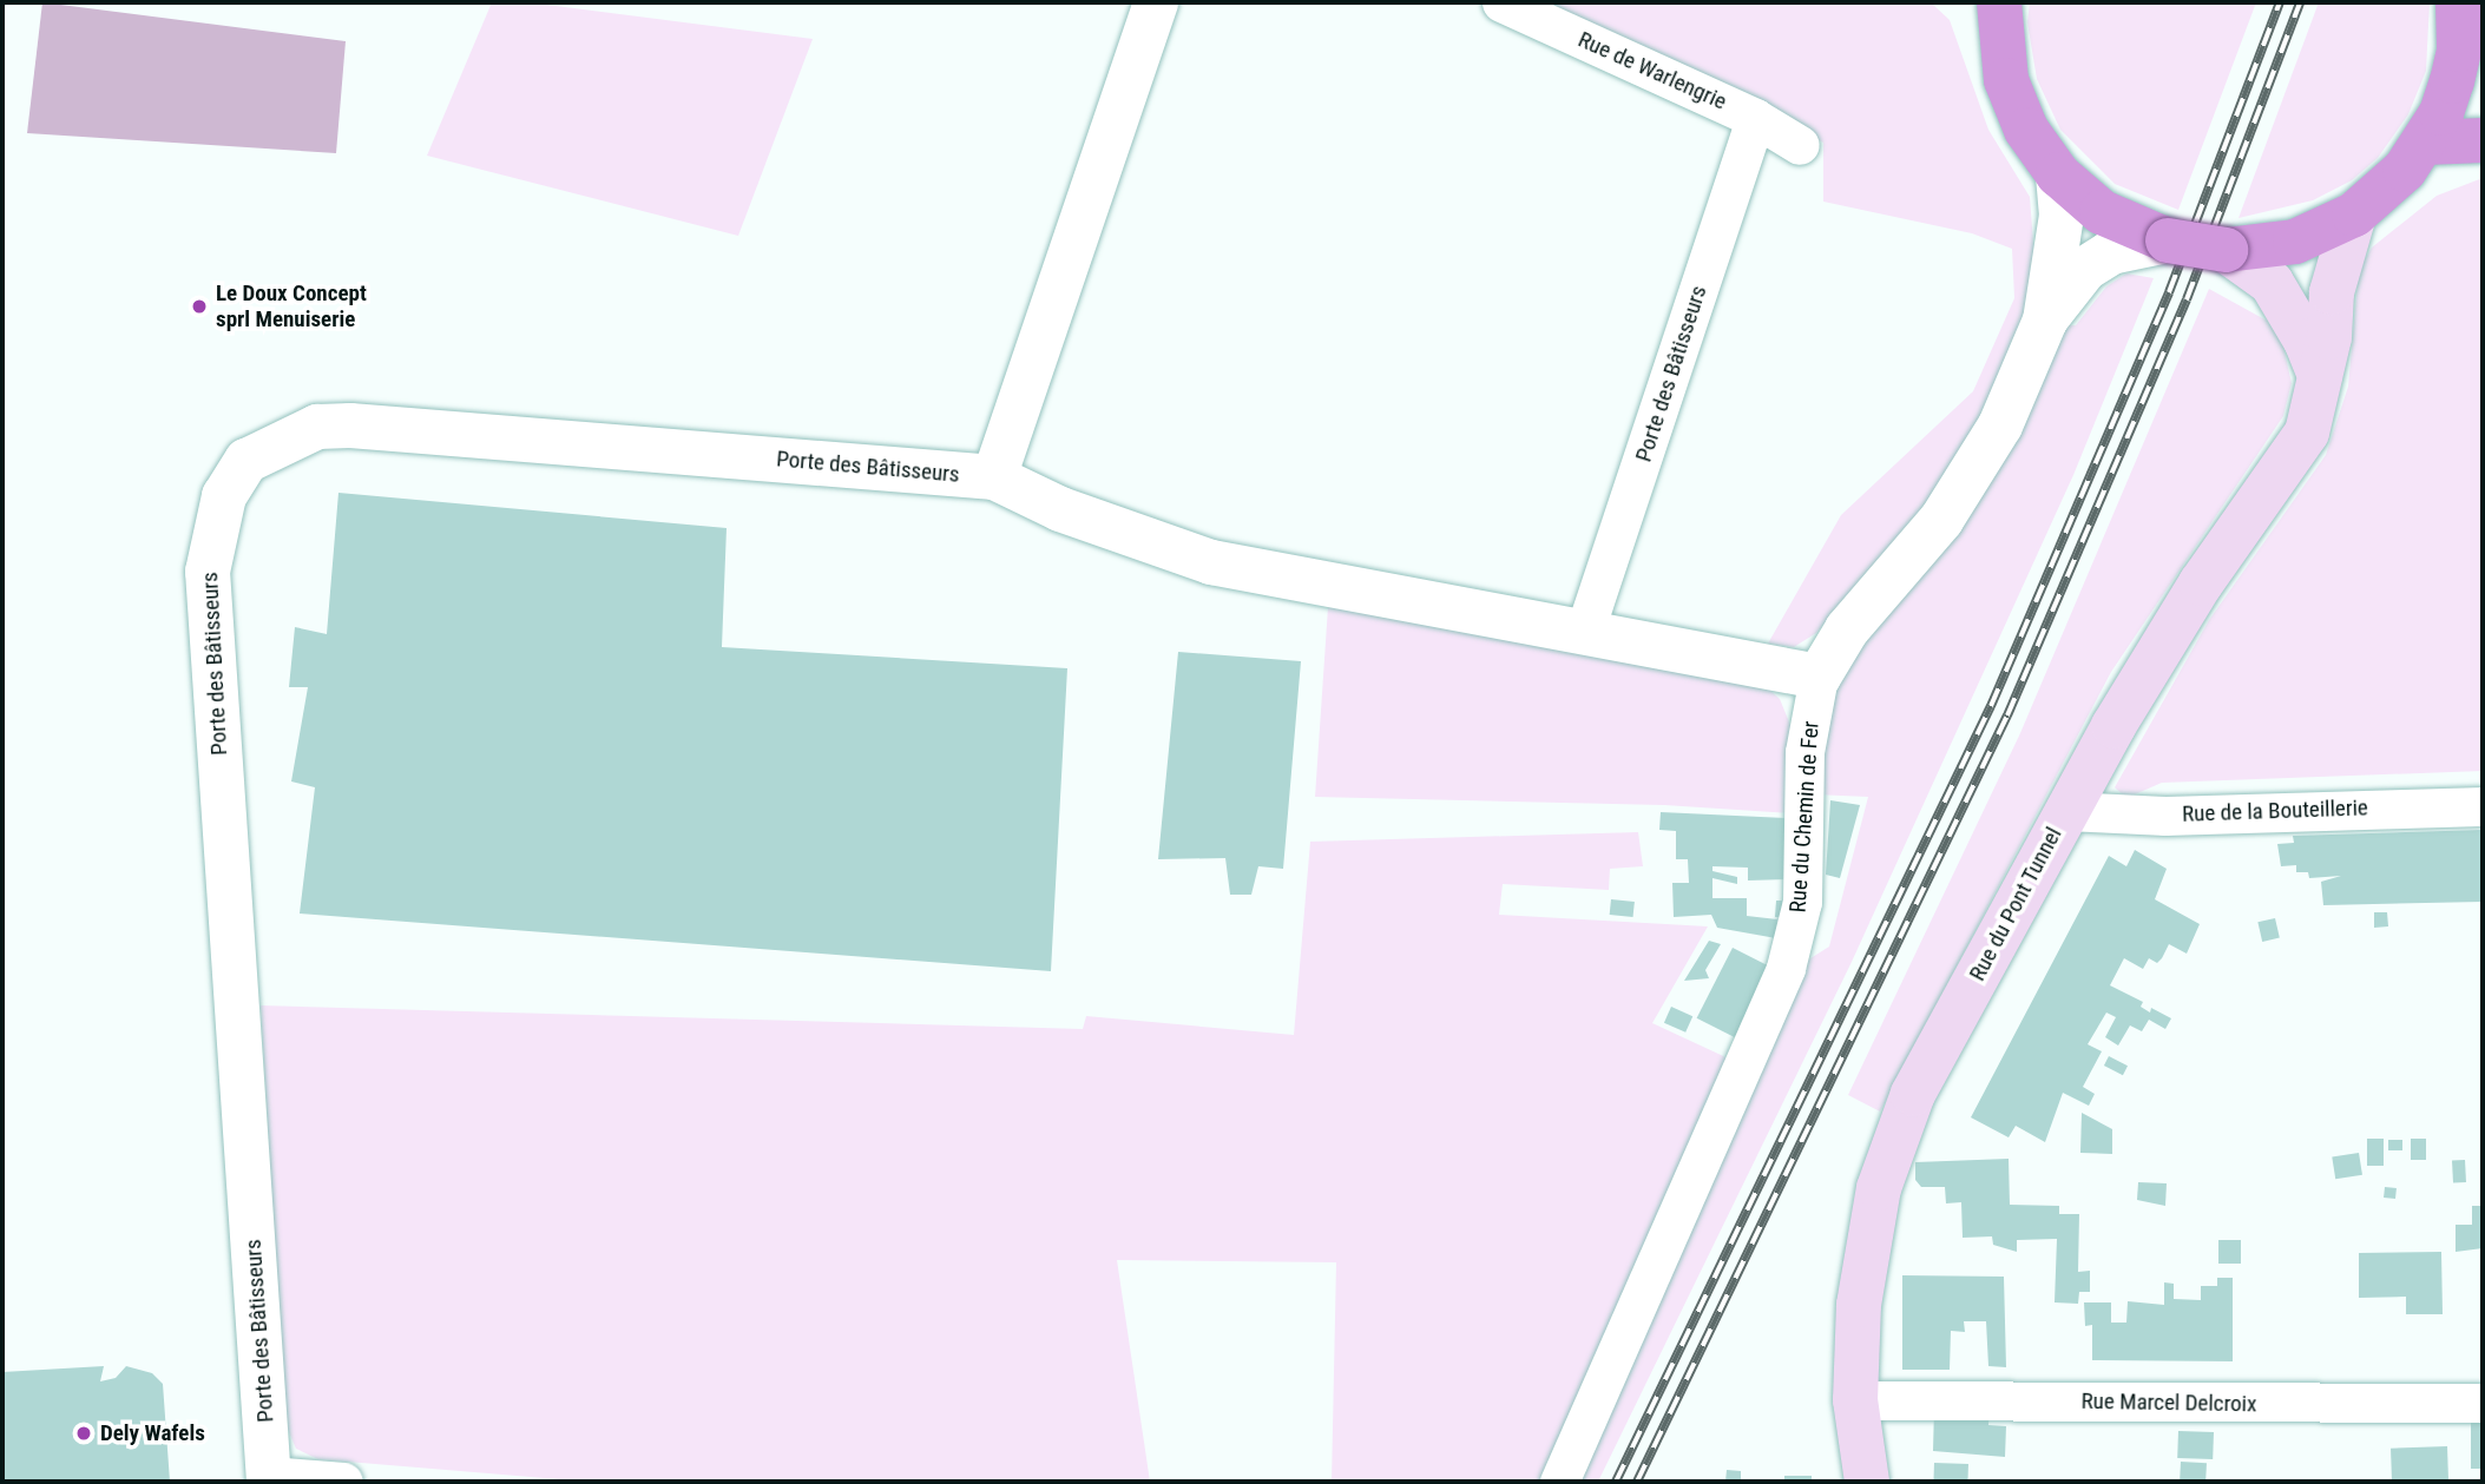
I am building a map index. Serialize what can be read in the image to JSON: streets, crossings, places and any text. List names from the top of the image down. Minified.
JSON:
{"streets":{"main road":["Rue du Pont Tunnel"],"street":["Rue de Warlengrie","Porte des Bâtisseurs","Rue de la Bouteillerie","Rue du Chemin de Fer","Rue Marcel Delcroix"]},"crossings":[["Rue de Warlengrie","Porte des Bâtisseurs"],["Porte des Bâtisseurs","Rue du Chemin de Fer"],["Rue de la Bouteillerie","Rue du Pont Tunnel"],["Rue du Pont Tunnel","Rue Marcel Delcroix"]],"places":["Le Doux Concept sprl Menuiserie","Dely Wafels"]}
